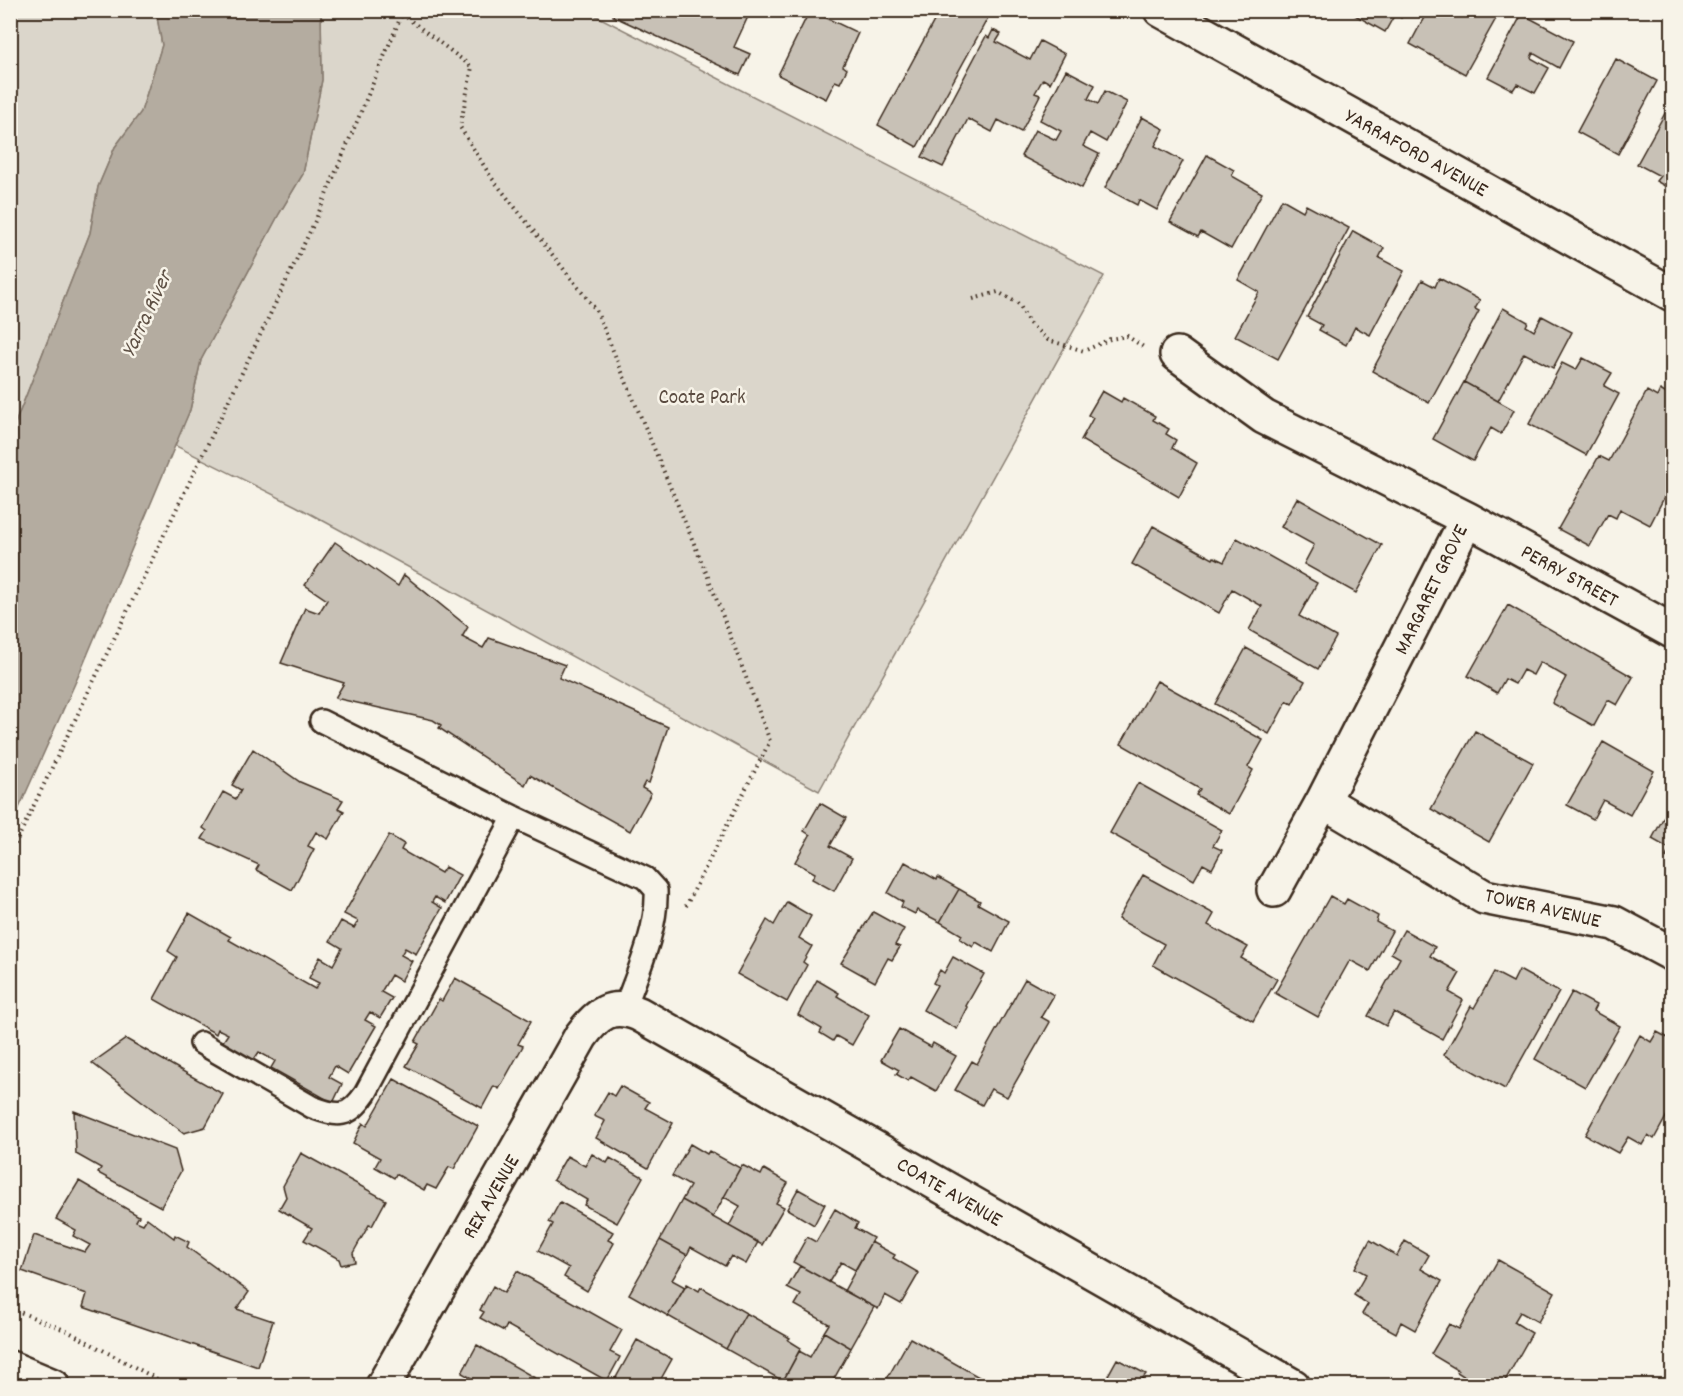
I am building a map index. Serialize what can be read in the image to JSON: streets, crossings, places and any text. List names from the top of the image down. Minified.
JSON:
{"streets":{"street":["YARRAFORD AVENUE","PERRY STREET","MARGARET GROVE","TOWER AVENUE","COATE AVENUE","REX AVENUE"]},"crossings":[["PERRY STREET","MARGARET GROVE"],["MARGARET GROVE","TOWER AVENUE"],["COATE AVENUE","REX AVENUE"]],"water":["Yarra River"],"parks":["Coate Park"]}
